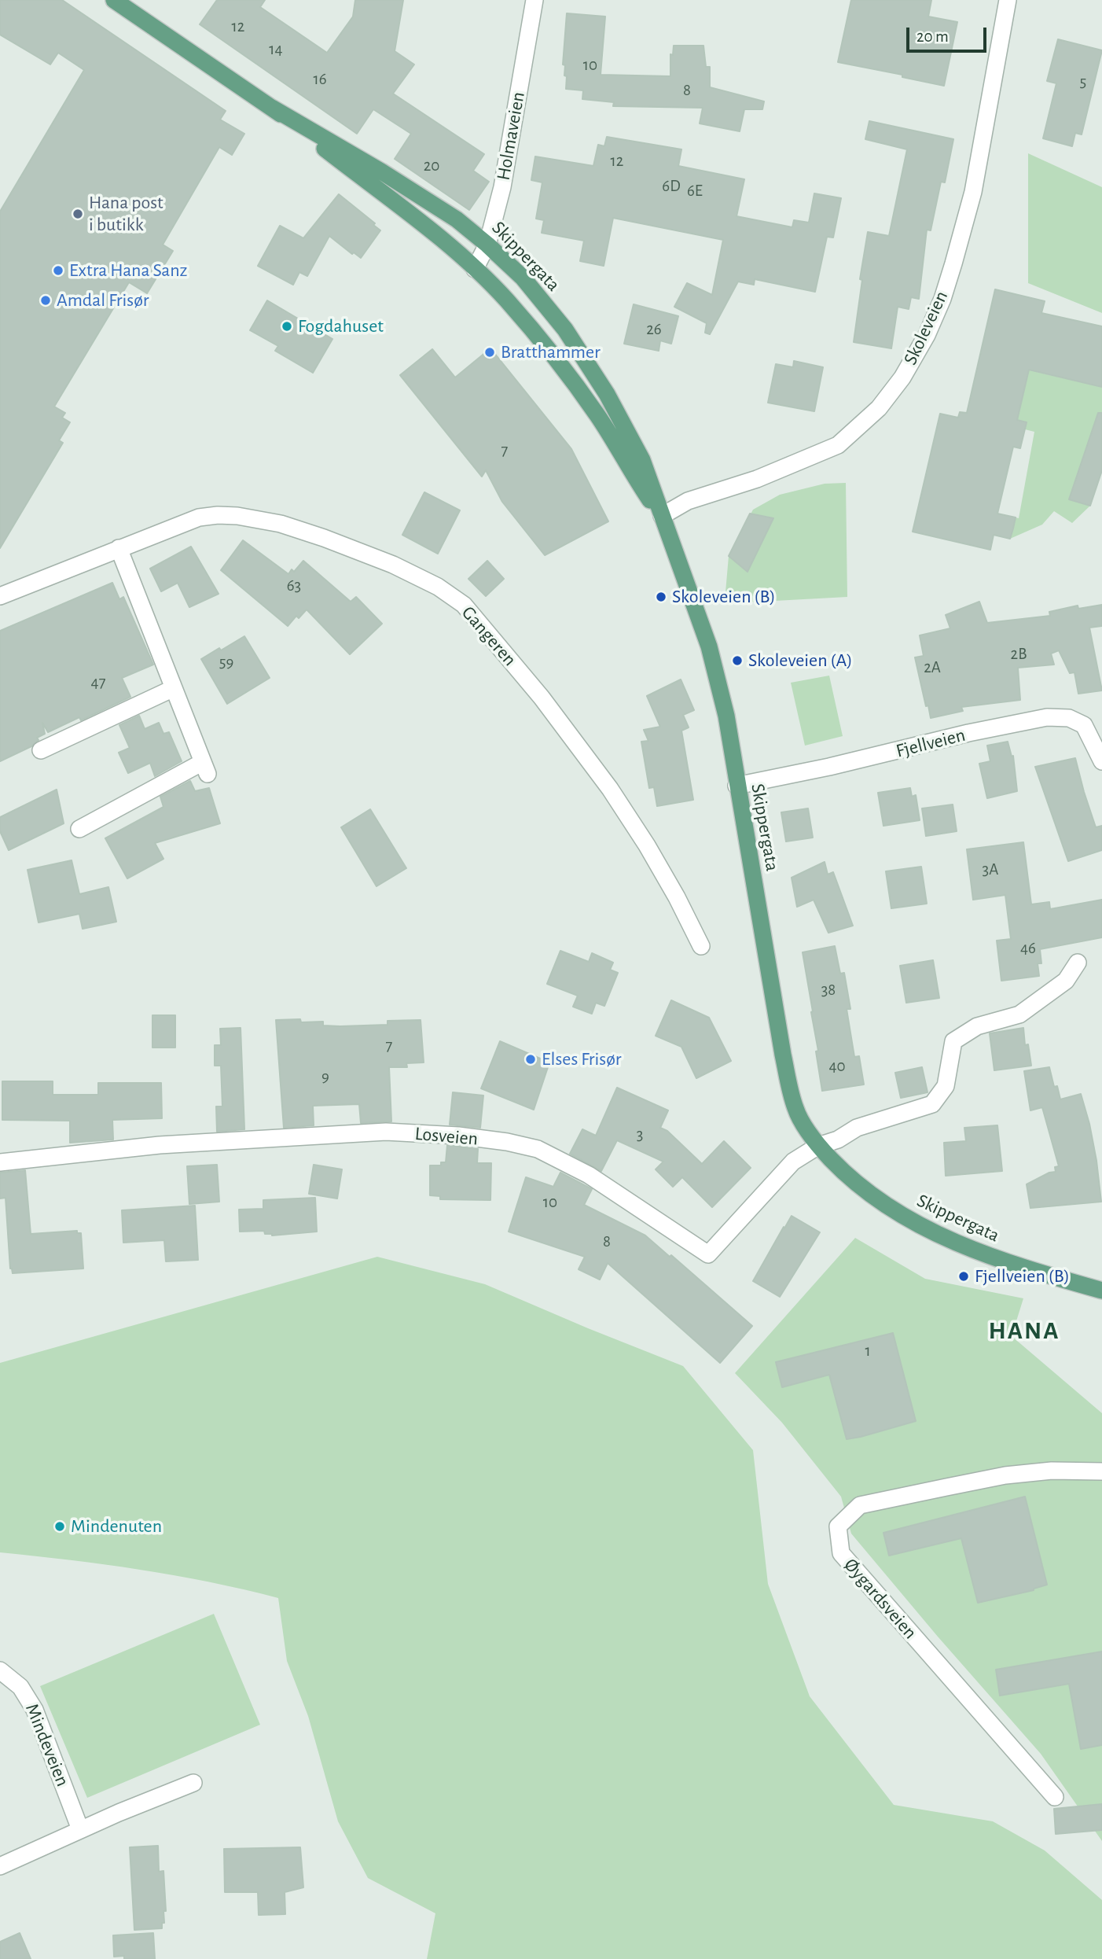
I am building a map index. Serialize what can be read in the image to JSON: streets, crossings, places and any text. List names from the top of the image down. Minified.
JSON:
{"streets":{"main road":["Skippergata"],"street":["Holmaveien","Skoleveien","Gangeren","Fjellveien","Losveien","Øygardsveien","Mindeveien"]},"crossings":[["Holmaveien","Skippergata"],["Skippergata","Skoleveien"],["Skippergata","Fjellveien"],["Skippergata","Losveien"]],"districts":["HANA"],"places":["Hana post i butikk","Extra Hana Sanz","Amdal Frisør","Fogdahuset","Bratthammer","Skoleveien (B)","Skoleveien (A)","Elses Frisør","Fjellveien (B)","Mindenuten"],"house_numbers":["12","14","10","16","5","8","12","20","6D","6E","26","7","63","2B","59","2A","47","3A","46","38","7","40","9","3","10","8","1"],"scale_bar":"20 m"}
